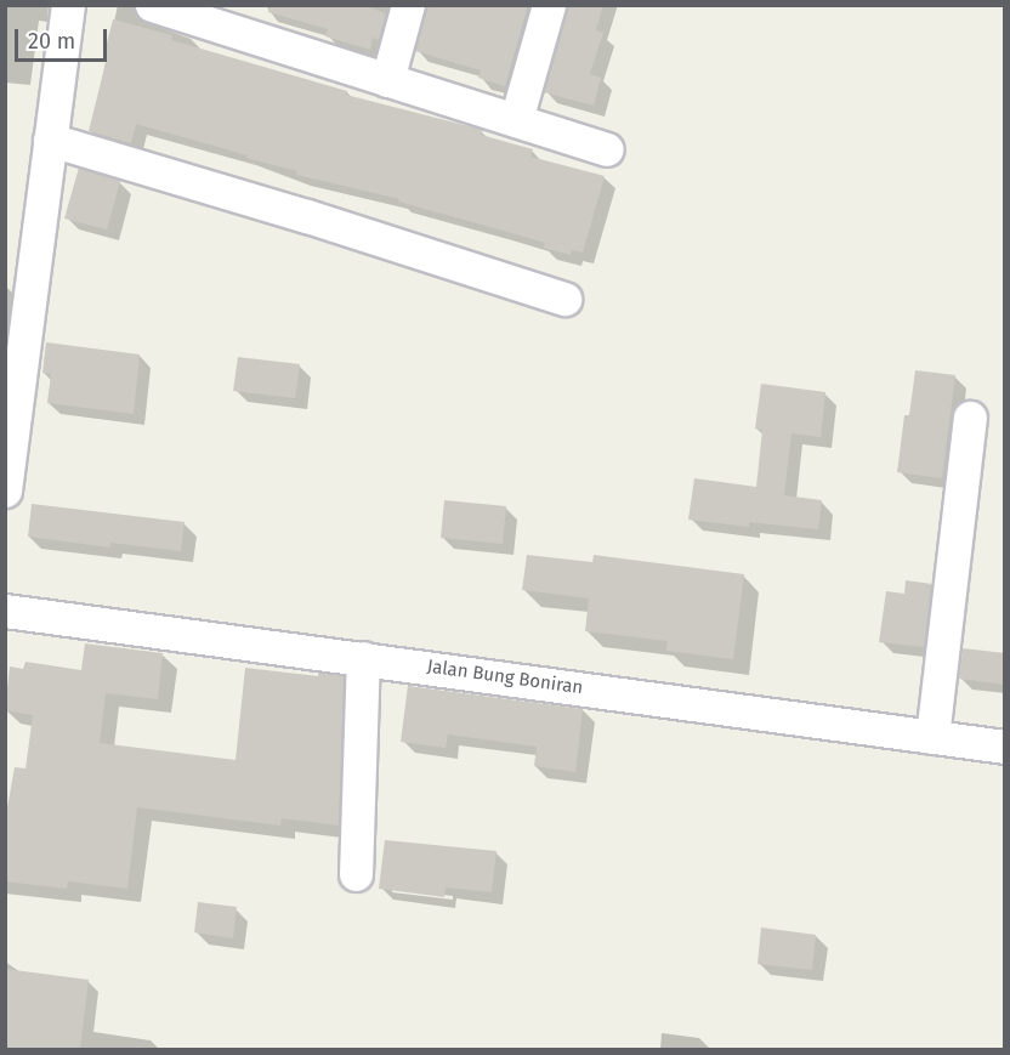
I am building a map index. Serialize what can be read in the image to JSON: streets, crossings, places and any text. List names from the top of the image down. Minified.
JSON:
{"streets":{"street":["Jalan Bung Boniran"]},"scale_bar":"20 m"}
